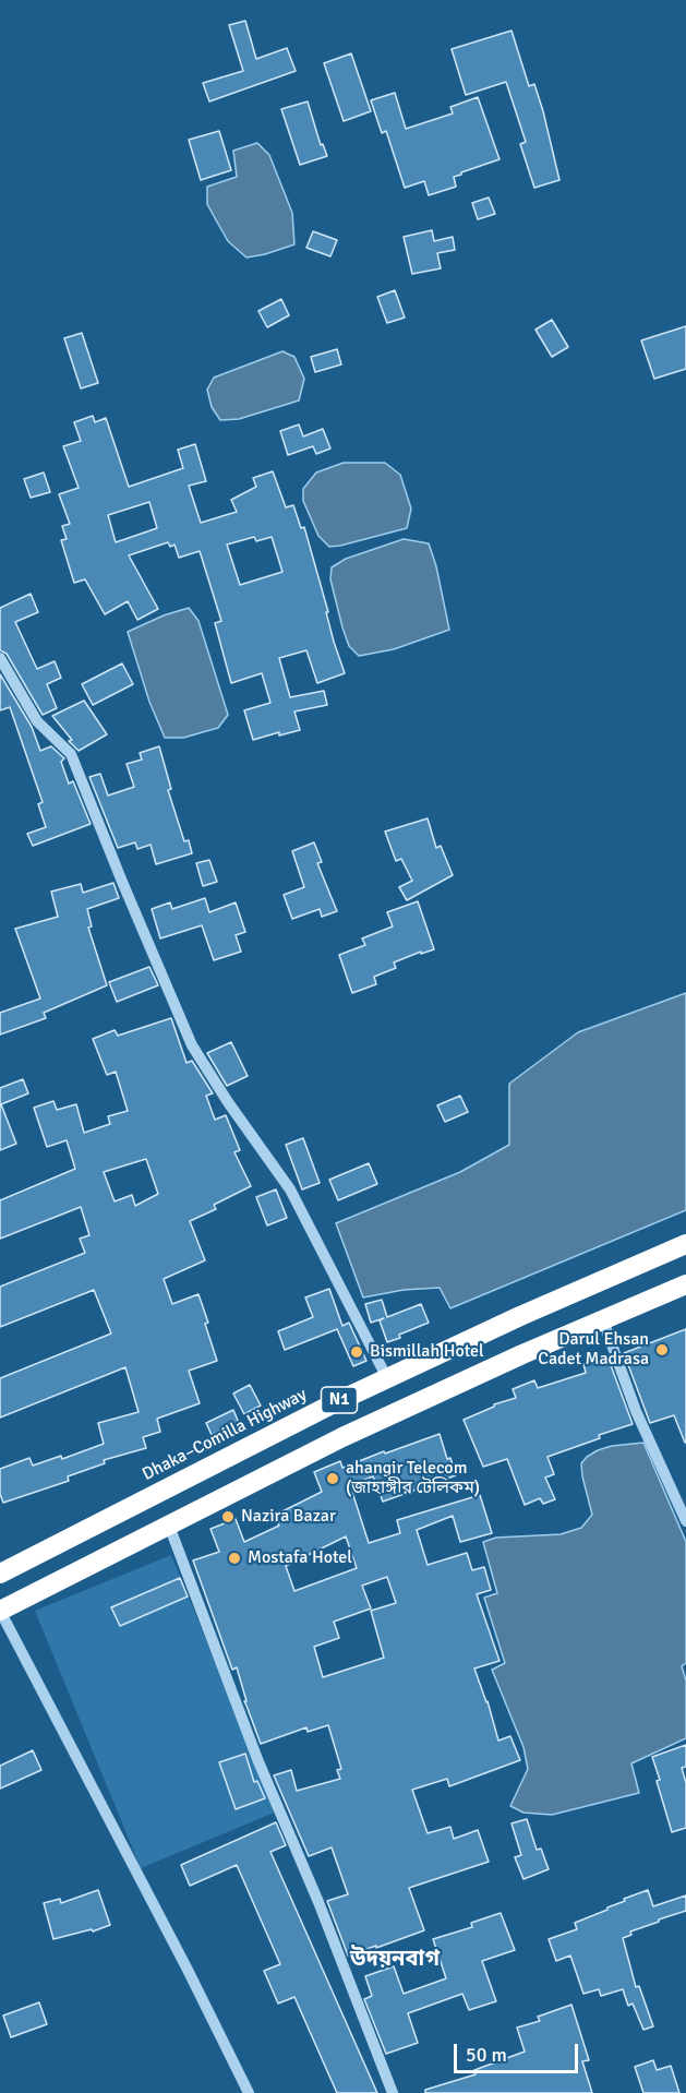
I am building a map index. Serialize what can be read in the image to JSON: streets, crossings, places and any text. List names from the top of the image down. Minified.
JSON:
{"streets":{"highway":["N1","Dhaka–Comilla Highway"]},"districts":["উদয়নবাগ"],"places":["Darul Ehsan Cadet Madrasa","Bismillah Hotel","ahangir Telecom (জাহাঙ্গীর টেলিকম)","Nazira Bazar","Mostafa Hotel"],"scale_bar":"50 m"}
